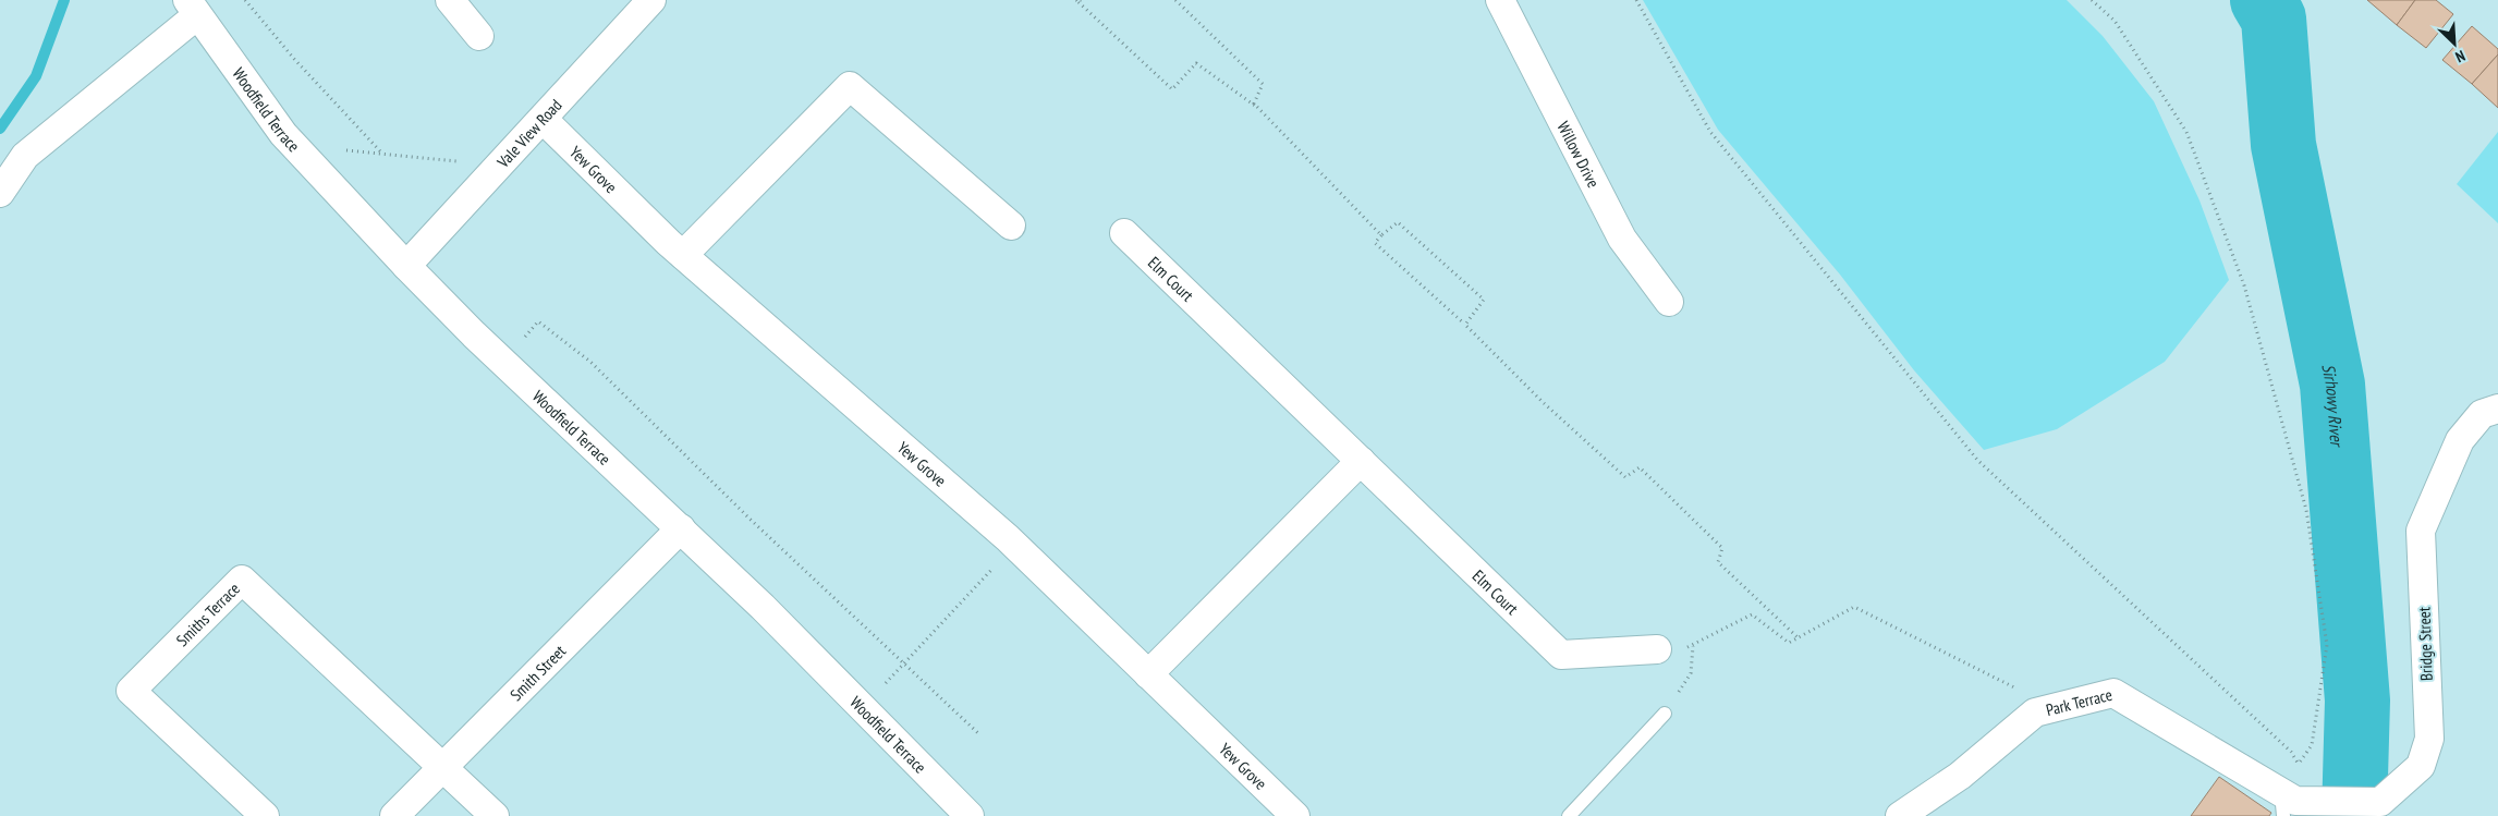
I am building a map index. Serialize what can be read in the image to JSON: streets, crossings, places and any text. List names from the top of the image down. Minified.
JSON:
{"streets":{"street":["Woodfield Terrace","Vale View Road","Willow Drive","Yew Grove","Elm Court","Smiths Terrace","Bridge Street","Smith Street","Park Terrace"]},"crossings":[["Woodfield Terrace","Vale View Road"],["Woodfield Terrace","Smith Street"],["Vale View Road","Yew Grove"],["Smiths Terrace","Smith Street"],["Bridge Street","Park Terrace"]],"water":["Sirhowy River"],"north":"bottom right"}
